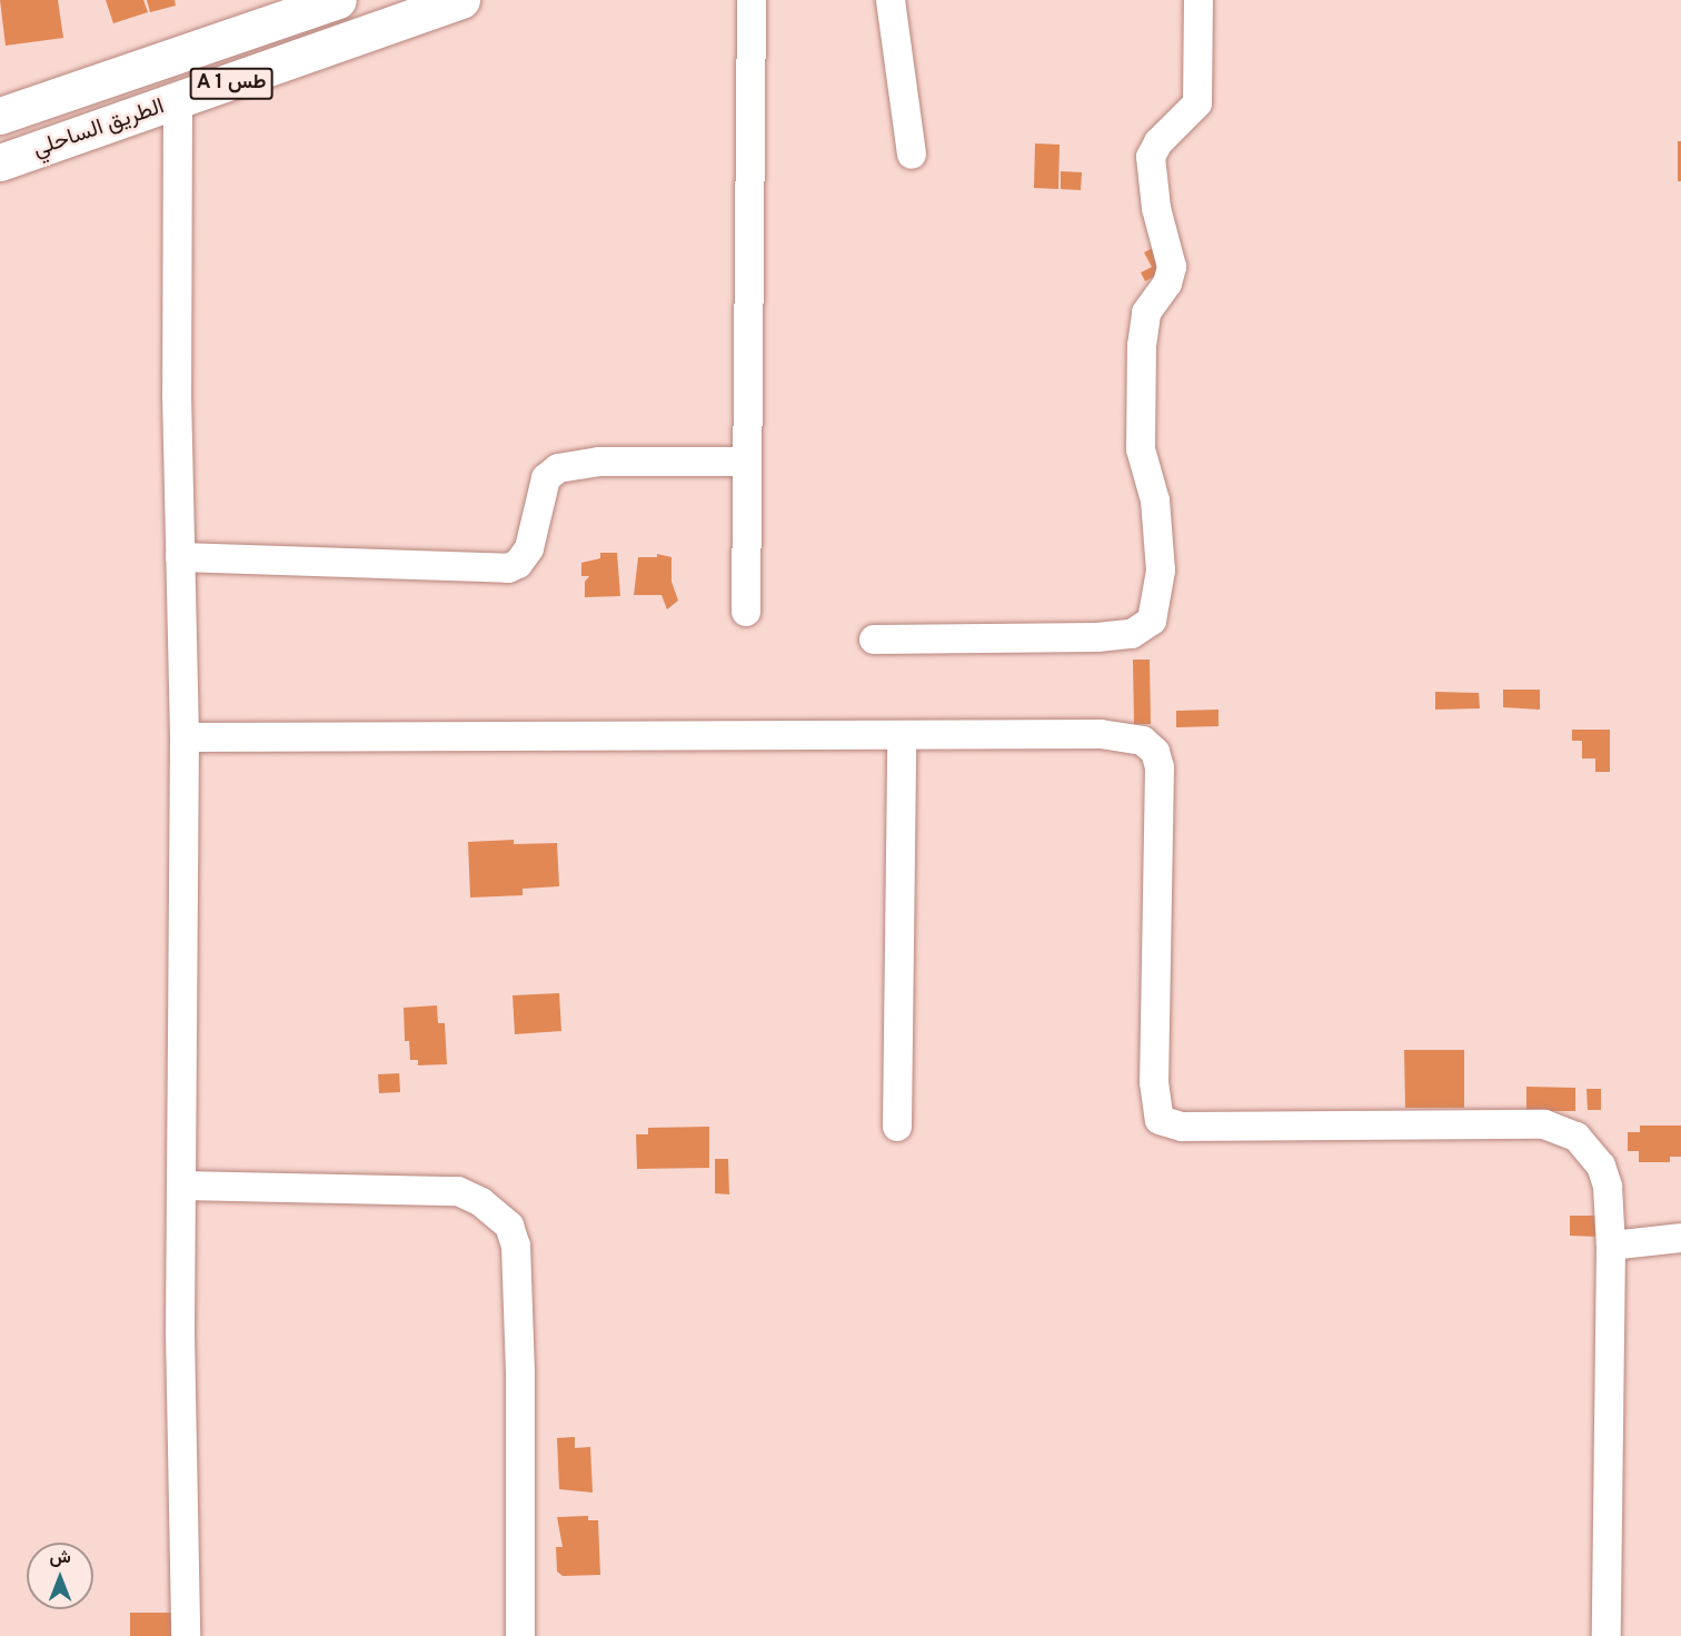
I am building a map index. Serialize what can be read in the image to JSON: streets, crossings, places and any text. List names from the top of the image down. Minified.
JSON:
{"streets":{"highway":["A 1 طس","الطريق الساحلي"]},"north":"top"}
